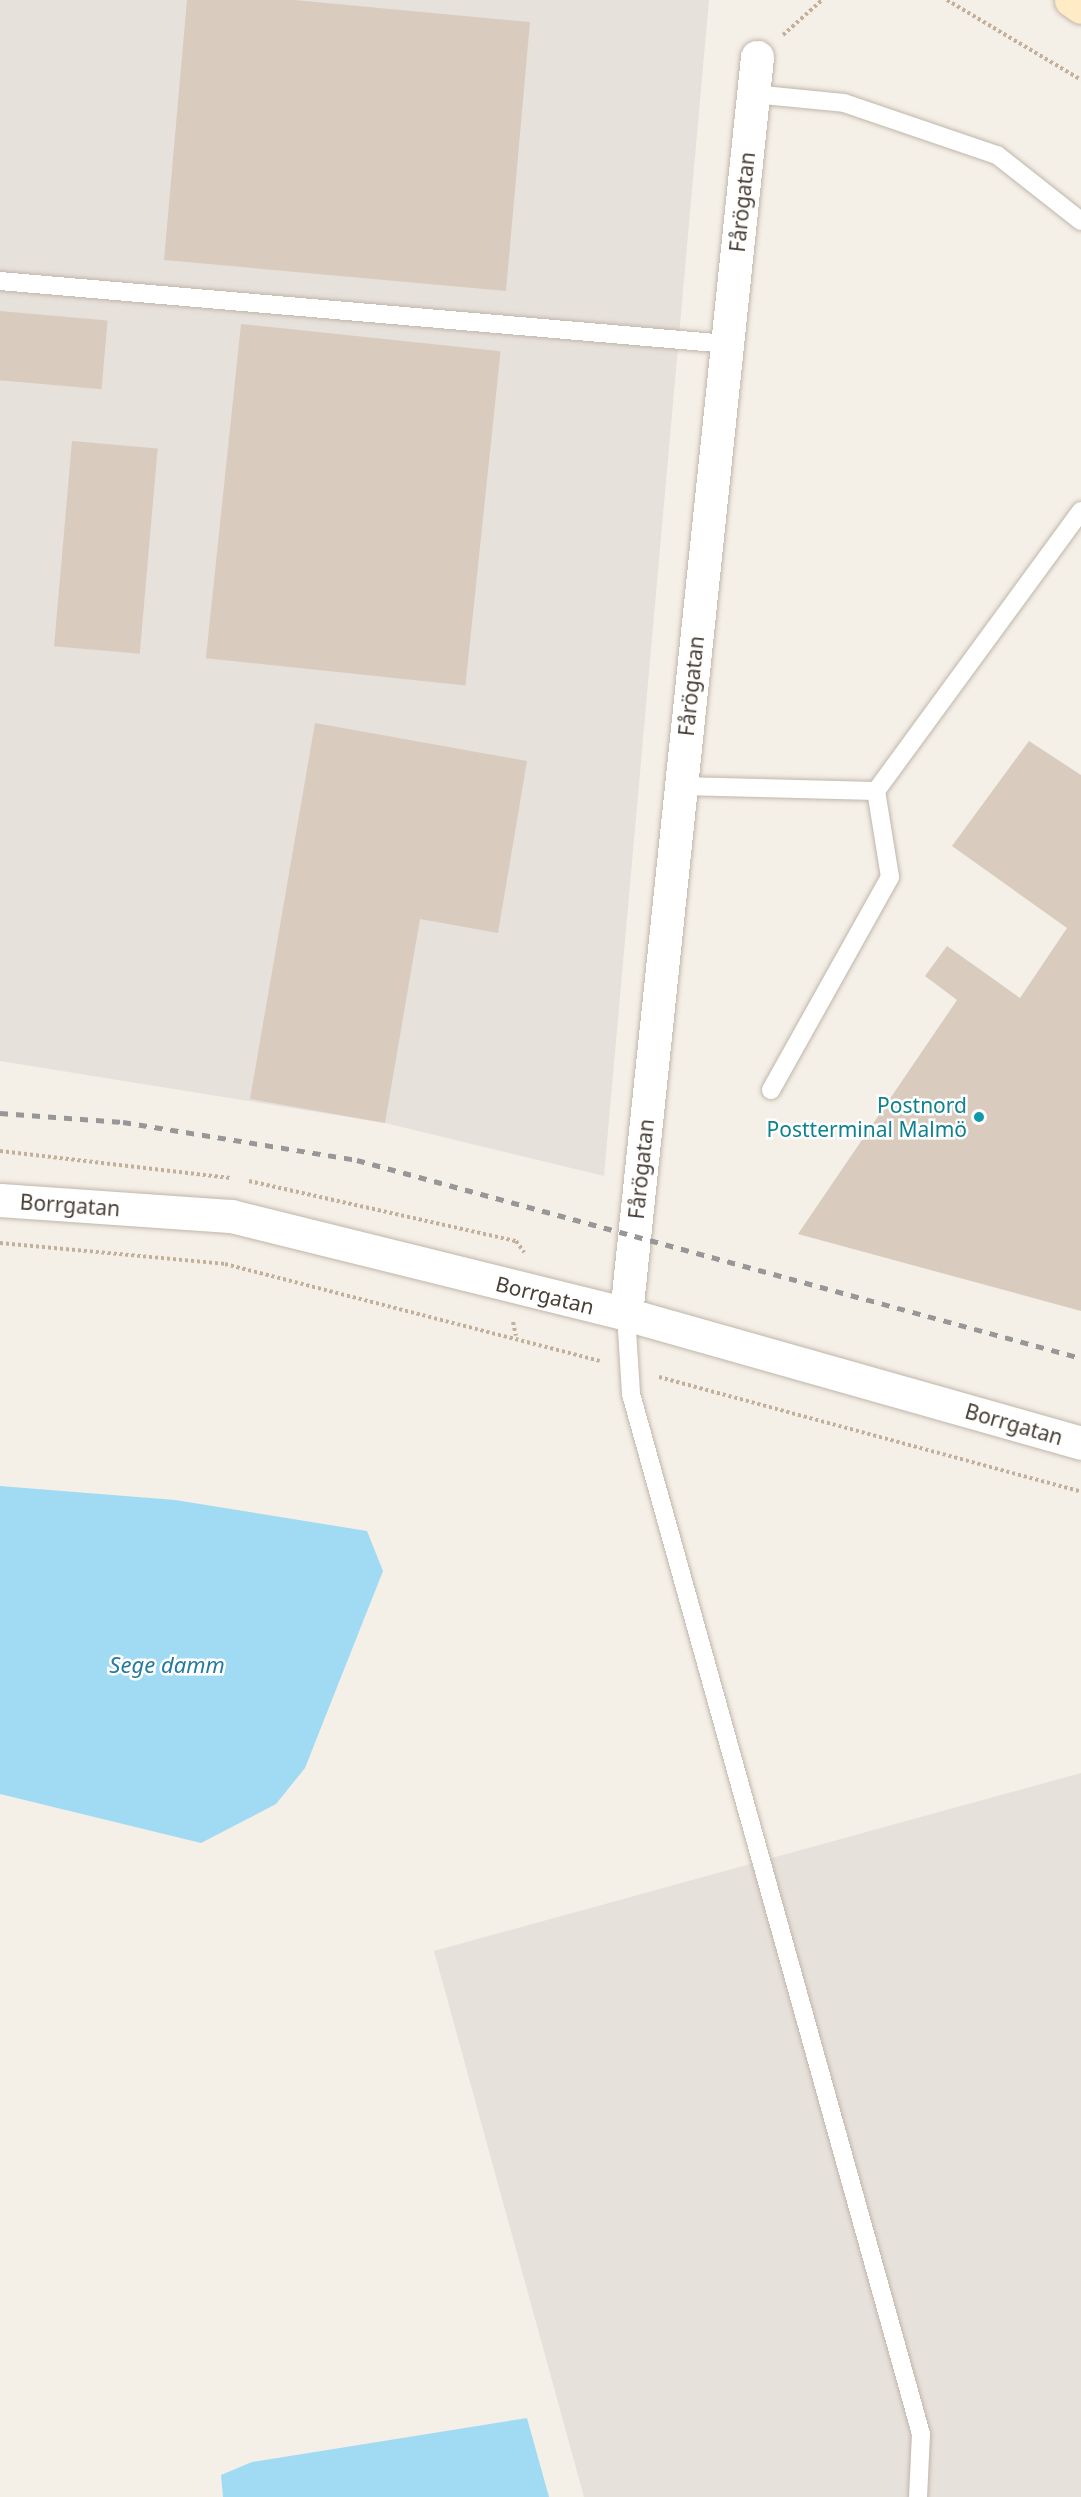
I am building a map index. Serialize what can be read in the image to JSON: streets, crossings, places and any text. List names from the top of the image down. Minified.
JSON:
{"streets":{"street":["Fårögatan","Borrgatan"]},"crossings":[["Fårögatan","Borrgatan"]],"water":["Sege damm"],"places":["Postnord Postterminal Malmö"]}
